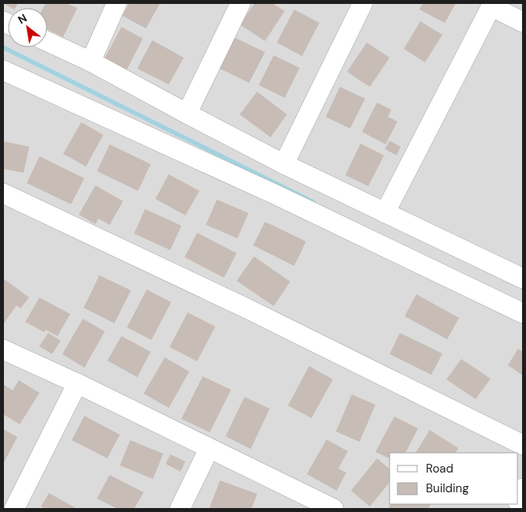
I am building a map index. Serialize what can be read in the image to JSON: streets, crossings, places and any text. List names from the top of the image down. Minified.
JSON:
{"legend":["Road","Building"],"north":"top left"}
